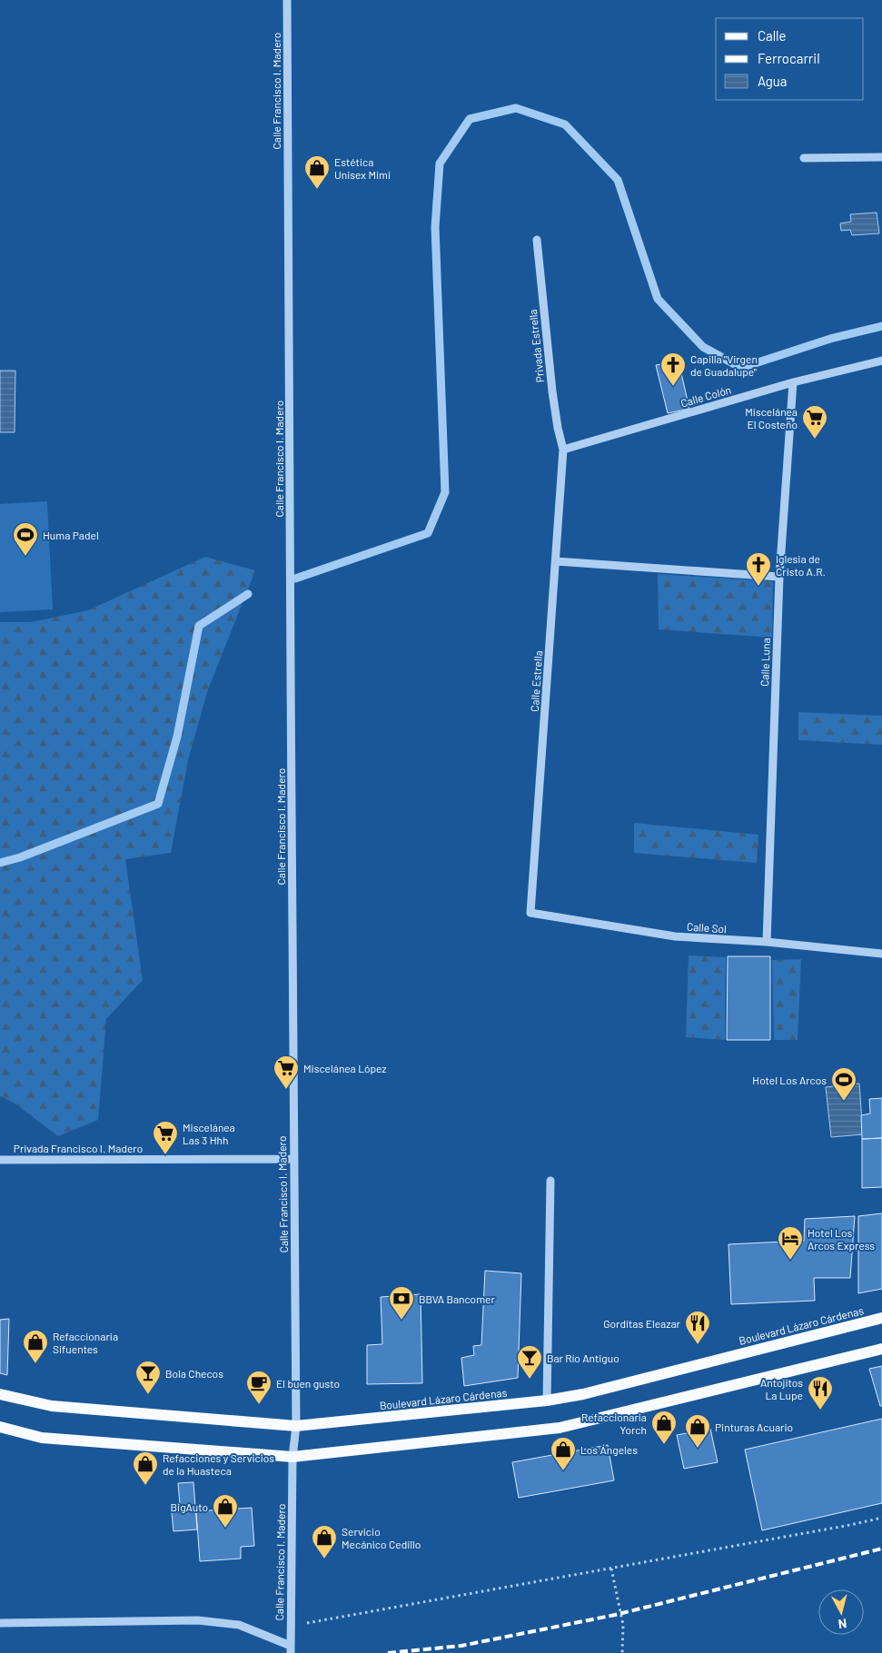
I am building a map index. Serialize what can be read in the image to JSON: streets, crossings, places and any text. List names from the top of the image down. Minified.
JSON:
{"streets":{"main road":["Boulevard Lázaro Cárdenas"],"street":["Calle Francisco I. Madero","Privada Estrella","Calle Colón","Calle Luna","Calle Estrella","Calle Sol","Privada Francisco I. Madero"]},"crossings":[["Calle Francisco I. Madero","Privada Francisco I. Madero"],["Calle Francisco I. Madero","Boulevard Lázaro Cárdenas"],["Privada Estrella","Calle Colón"],["Privada Estrella","Calle Estrella"],["Calle Colón","Calle Luna"],["Calle Colón","Calle Estrella"],["Calle Luna","Calle Sol"],["Calle Estrella","Calle Sol"]],"places":{"shop":["Estética Unisex Mimi","Refaccionaria Sifuentes","Refaccionaria Yorch","Pinturas Acuario","Los Ángeles","Refacciones y Servicios de la Huasteca","BigAuto","Servicio Mecánico Cedillo"],"church":["Capilla \"Virgen de Guadalupe\"","Iglesia de Cristo A.R."],"supermarket":["Miscelánea El Costeño","Miscelánea López","Miscelánea Las 3 Hhh"],"sports":["Huma Padel","Hotel Los Arcos"],"hotel":["Hotel Los Arcos Express"],"bank":["BBVA Bancomer"],"restaurant":["Gorditas Eleazar","Antojitos La Lupe"],"bar":["Bar Río Antiguo","Bola Checos"],"cafe":["El buen gusto"]},"legend":["Calle","Ferrocarril","Agua"],"north":"bottom"}
